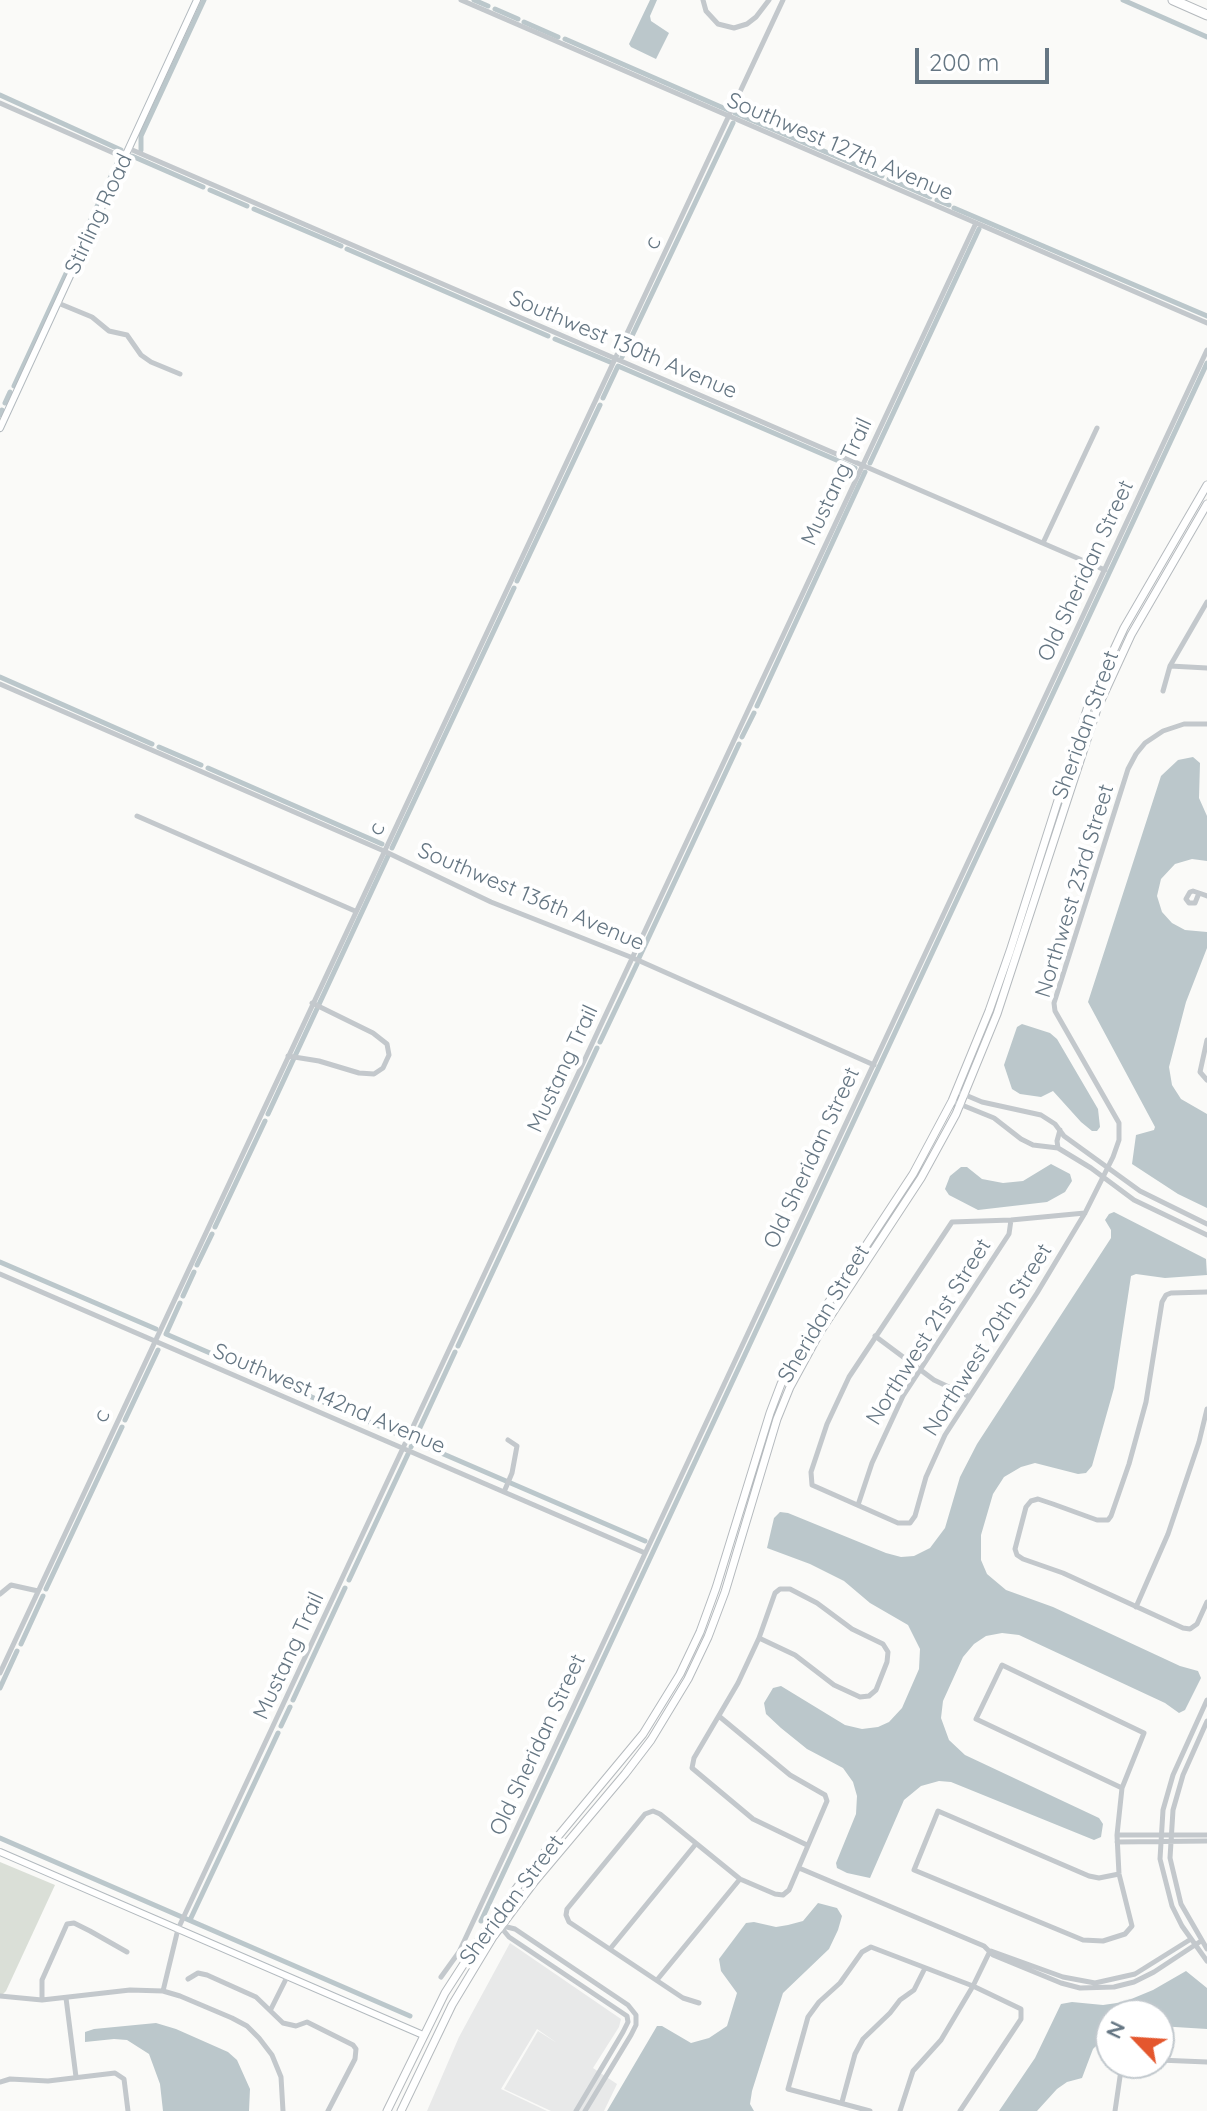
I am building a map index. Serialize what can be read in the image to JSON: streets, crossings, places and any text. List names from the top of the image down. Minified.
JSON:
{"streets":{"main road":["Sheridan Street"],"street":["Southwest 127th Avenue","Stirling Road","c","Southwest 130th Avenue","Mustang Trail","Old Sheridan Street","Northwest 23rd Street","Southwest 136th Avenue","Northwest 21st Street","Northwest 20th Street","Southwest 142nd Avenue"]},"crossings":[["Southwest 127th Avenue","c"],["Southwest 127th Avenue","Mustang Trail"],["Stirling Road","Southwest 130th Avenue"],["c","Southwest 130th Avenue"],["c","Southwest 136th Avenue"],["c","Southwest 142nd Avenue"],["Southwest 130th Avenue","Mustang Trail"],["Southwest 130th Avenue","Old Sheridan Street"],["Mustang Trail","Southwest 136th Avenue"],["Mustang Trail","Southwest 142nd Avenue"],["Old Sheridan Street","Southwest 136th Avenue"],["Old Sheridan Street","Southwest 142nd Avenue"],["Northwest 23rd Street","Northwest 20th Street"],["Northwest 21st Street","Northwest 20th Street"]],"scale_bar":"200 m","north":"top left"}
